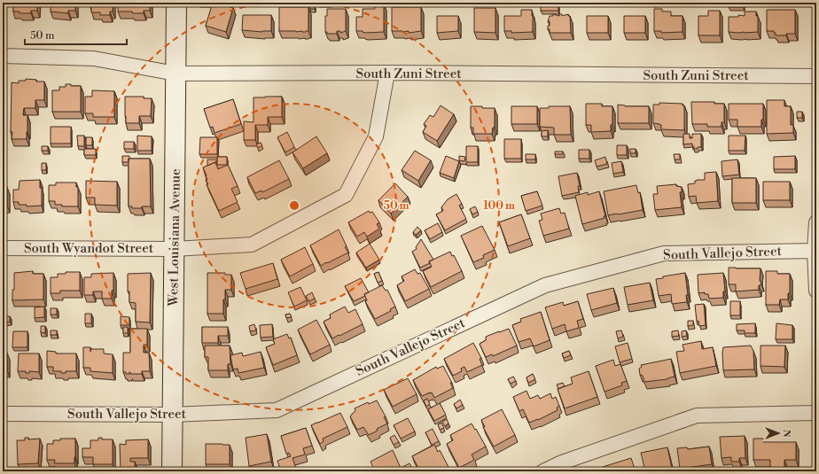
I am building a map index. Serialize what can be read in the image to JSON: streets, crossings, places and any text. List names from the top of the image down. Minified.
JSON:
{"streets":{"street":["South Zuni Street","West Louisiana Avenue","South Wyandot Street","South Vallejo Street"]},"crossings":[["South Zuni Street","West Louisiana Avenue"],["South Zuni Street","South Wyandot Street"],["West Louisiana Avenue","South Wyandot Street"],["West Louisiana Avenue","South Vallejo Street"]],"scale_bar":"50 m","north":"right","rings":["50 m","100 m"]}
